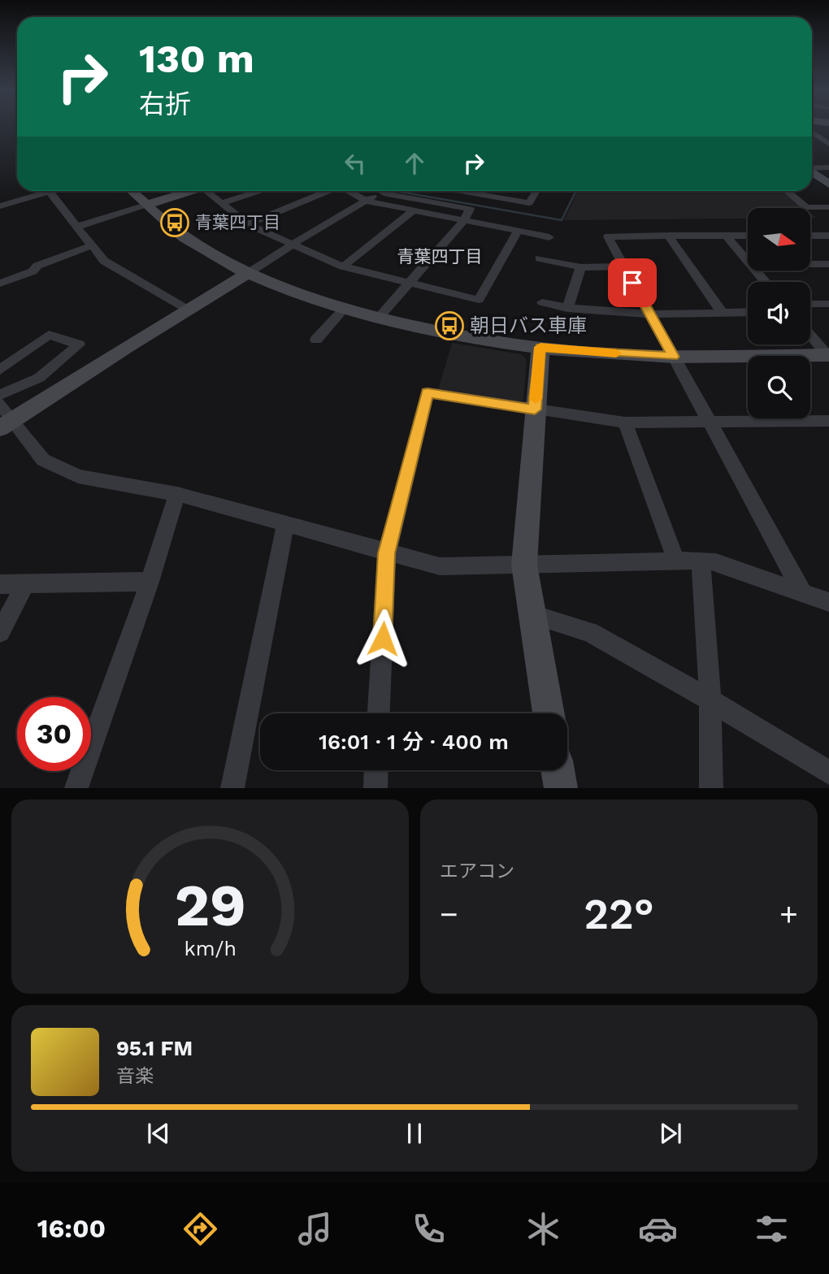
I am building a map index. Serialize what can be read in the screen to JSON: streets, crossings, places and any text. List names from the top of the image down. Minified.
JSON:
{"districts":["青葉四丁目"],"places":{"bus stop":["青葉四丁目","朝日バス車庫"]},"north":"right","page":{"turn":["130 m","右折"],"limit":"30","trip":"16:01 · 1 分 · 400 m","tile":"エアコン","heat":["−","22°","+"],"song":["95.1 FM","音楽"],"tabs":"16:00","gauge":["29","km/h"]}}
